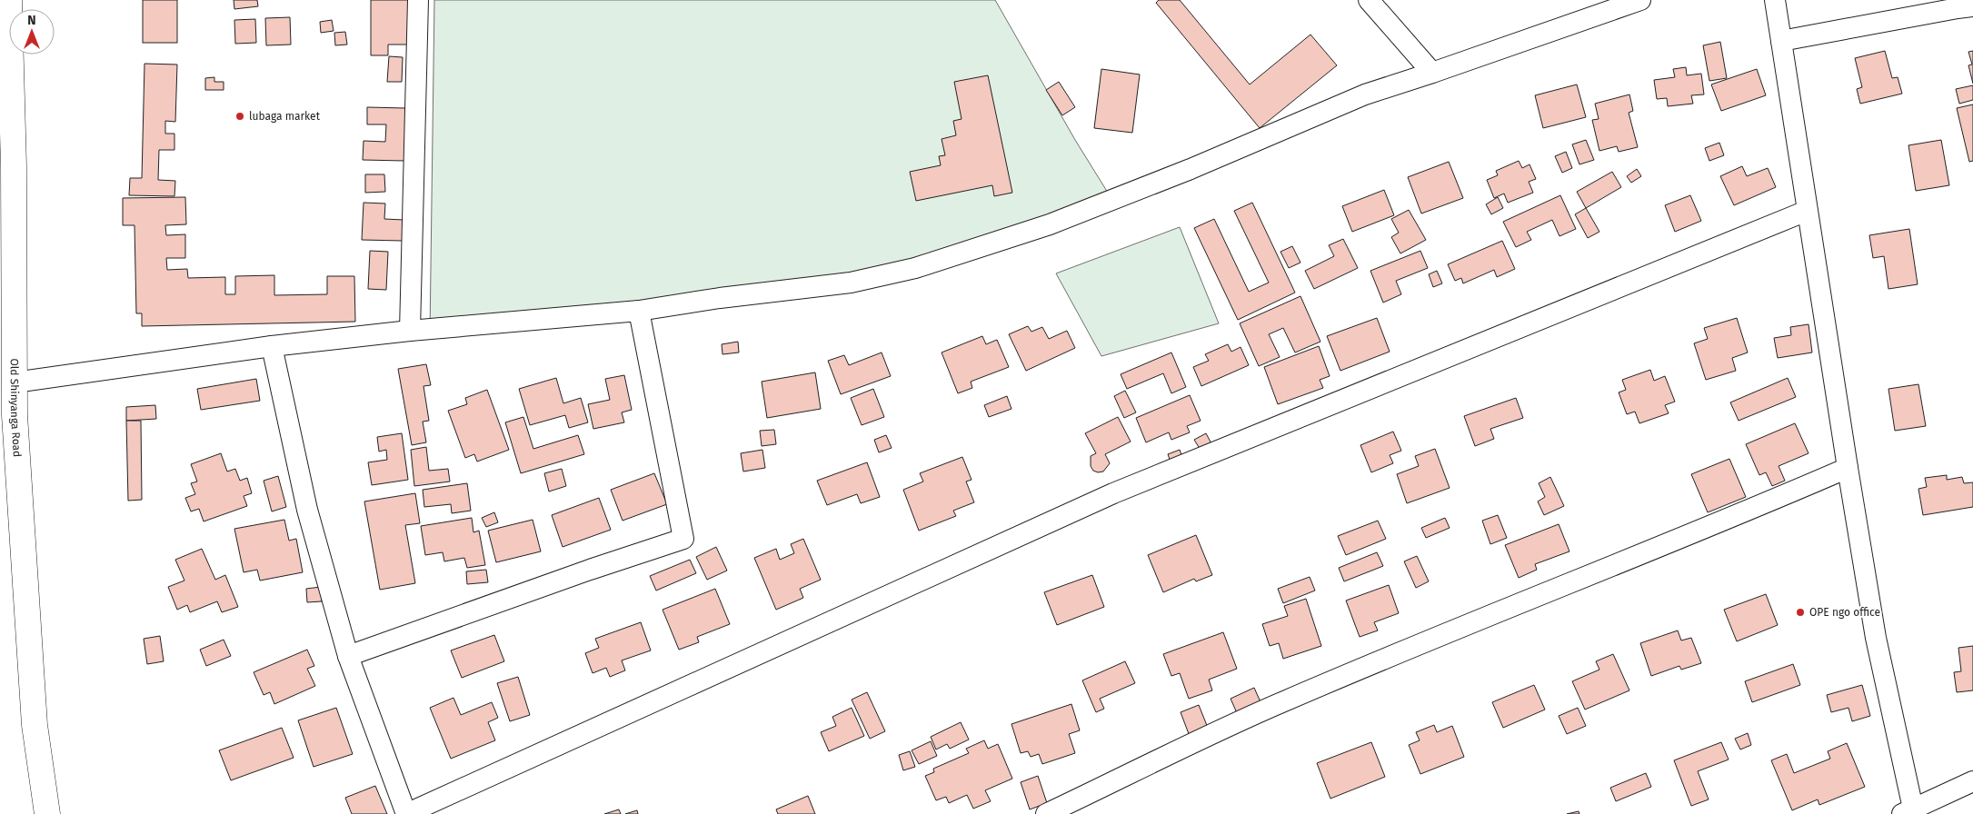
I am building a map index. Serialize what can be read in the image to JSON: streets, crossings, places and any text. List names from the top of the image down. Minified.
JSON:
{"streets":{"main road":["Old Shinyanga Road"]},"places":["lubaga market","OPE ngo office"],"north":"top"}
